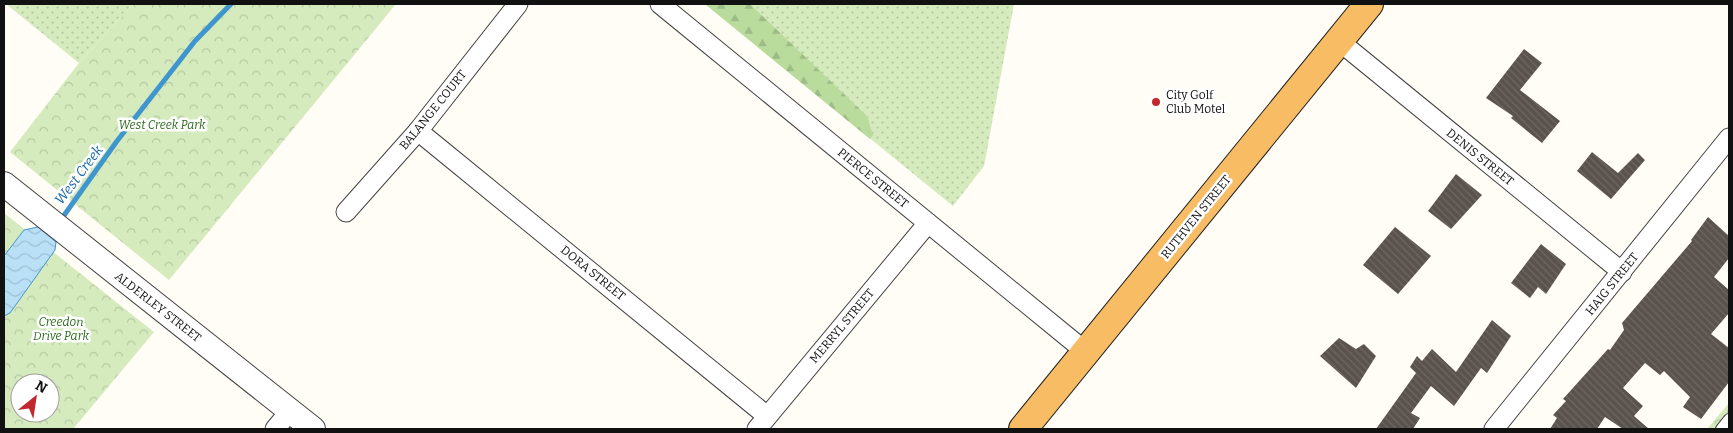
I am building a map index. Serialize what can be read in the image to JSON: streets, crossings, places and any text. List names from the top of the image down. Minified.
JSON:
{"streets":{"highway":["RUTHVEN STREET"],"street":["BALANGE COURT","DENIS STREET","PIERCE STREET","DORA STREET","HAIG STREET","ALDERLEY STREET","MERRYL STREET"]},"crossings":[["BALANGE COURT","DORA STREET"],["DENIS STREET","RUTHVEN STREET"],["DENIS STREET","HAIG STREET"],["PIERCE STREET","RUTHVEN STREET"],["PIERCE STREET","MERRYL STREET"],["DORA STREET","MERRYL STREET"]],"water":["West Creek"],"parks":["West Creek Park","Creedon Drive Park"],"places":["City Golf Club Motel"],"north":"top right"}
